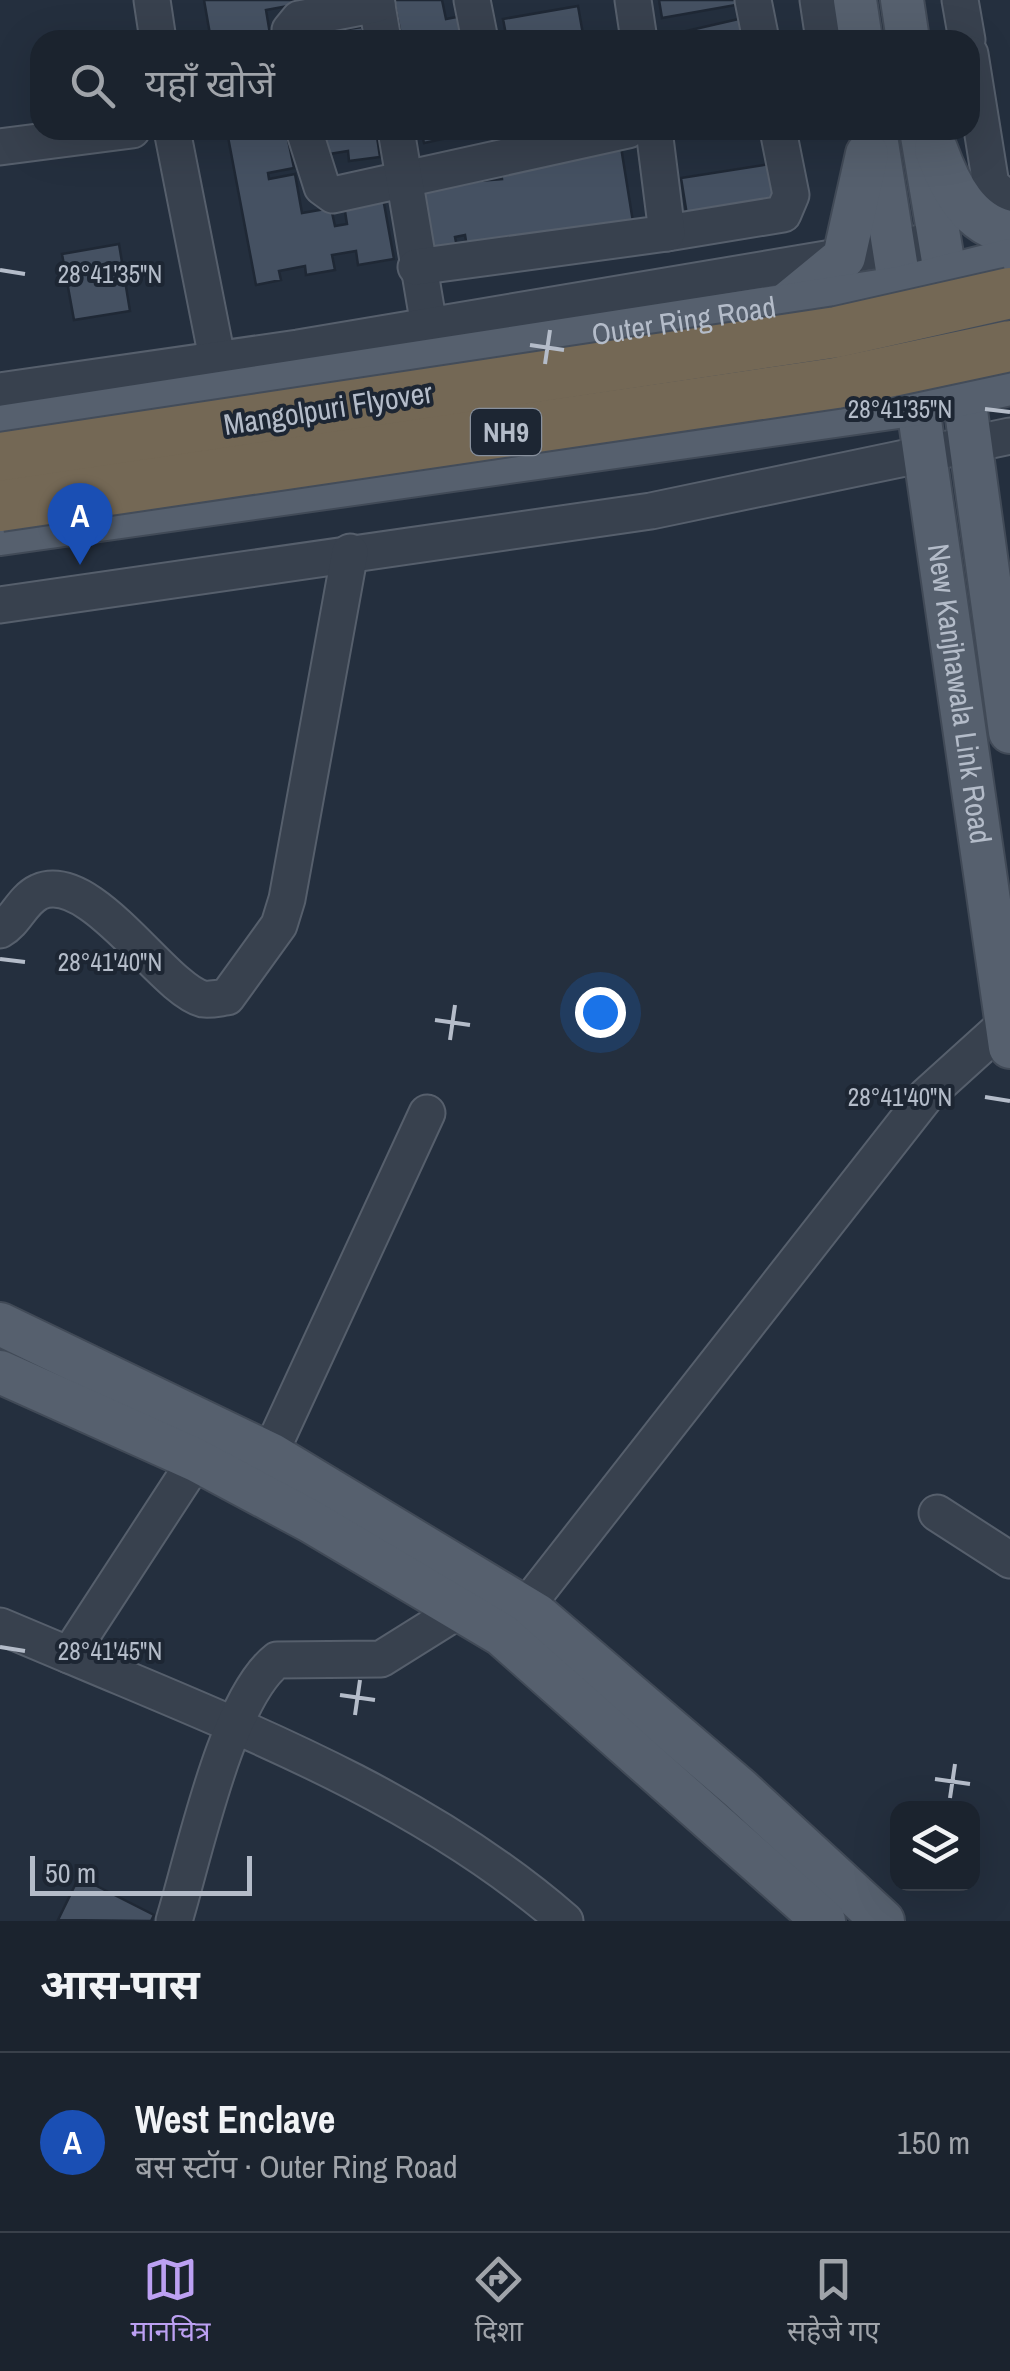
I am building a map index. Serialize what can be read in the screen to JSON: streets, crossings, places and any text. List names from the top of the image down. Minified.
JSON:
{"streets":{"highway":["Mangolpuri Flyover","NH9"],"main road":["Outer Ring Road","New Kanjhawala Link Road"]},"crossings":[["Outer Ring Road","New Kanjhawala Link Road"]],"scale_bar":"50 m","page":{"search":"यहाँ खोजें","pins":"A","scale":"50 m","heading":"आस-पास","list":[{"mark":"A","name":"West Enclave","note":"बस स्टॉप · Outer Ring Road","value":"150 m"}],"nav":["मानचित्र","दिशा","सहेजे गए"]},"coordinates":["28°41'35\"N","28°41'40\"N","28°41'45\"N"]}
